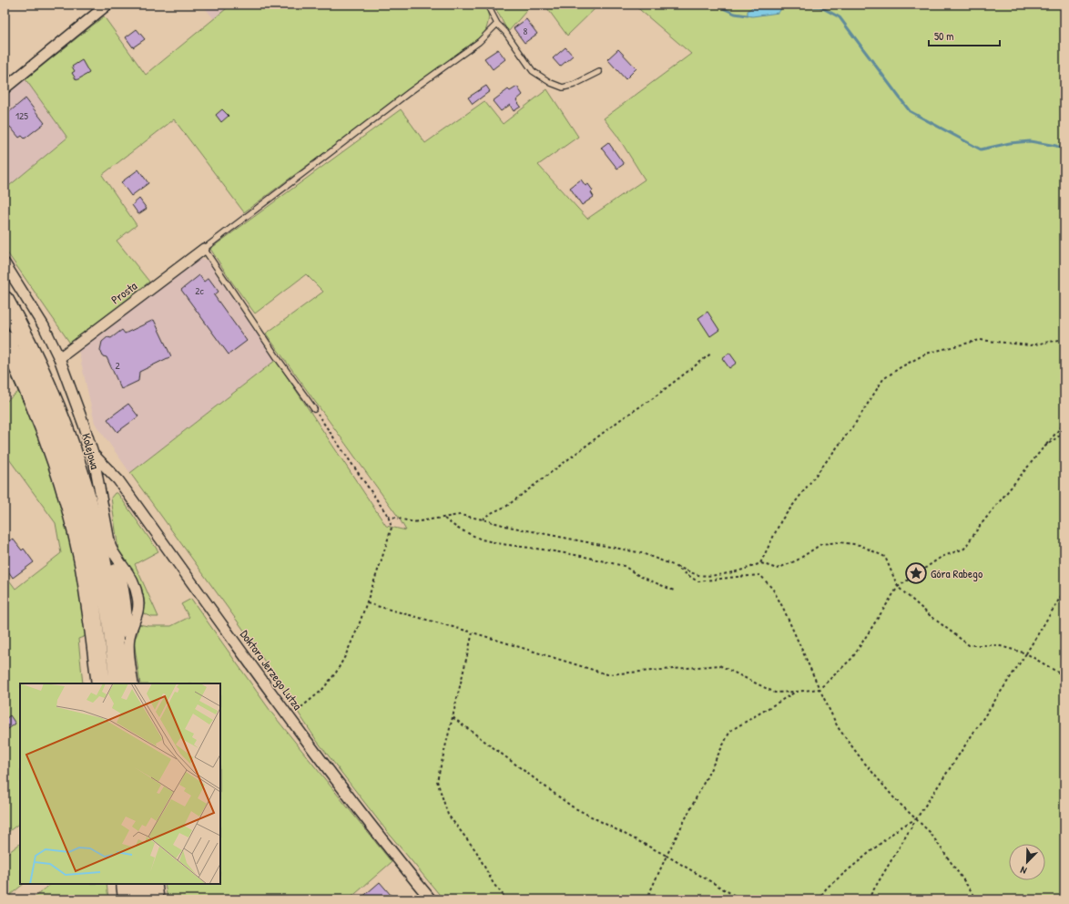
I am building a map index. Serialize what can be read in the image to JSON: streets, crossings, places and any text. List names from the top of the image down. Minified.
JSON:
{"streets":{"highway":["Kolejowa"],"street":["Prosta","Doktora Jerzego Lutza"]},"crossings":[["Prosta","Kolejowa"],["Kolejowa","Doktora Jerzego Lutza"]],"places":{"place":["Góra Rabego"]},"house_numbers":["8","125","2c","2"],"scale_bar":"50 m","north":"bottom left"}
